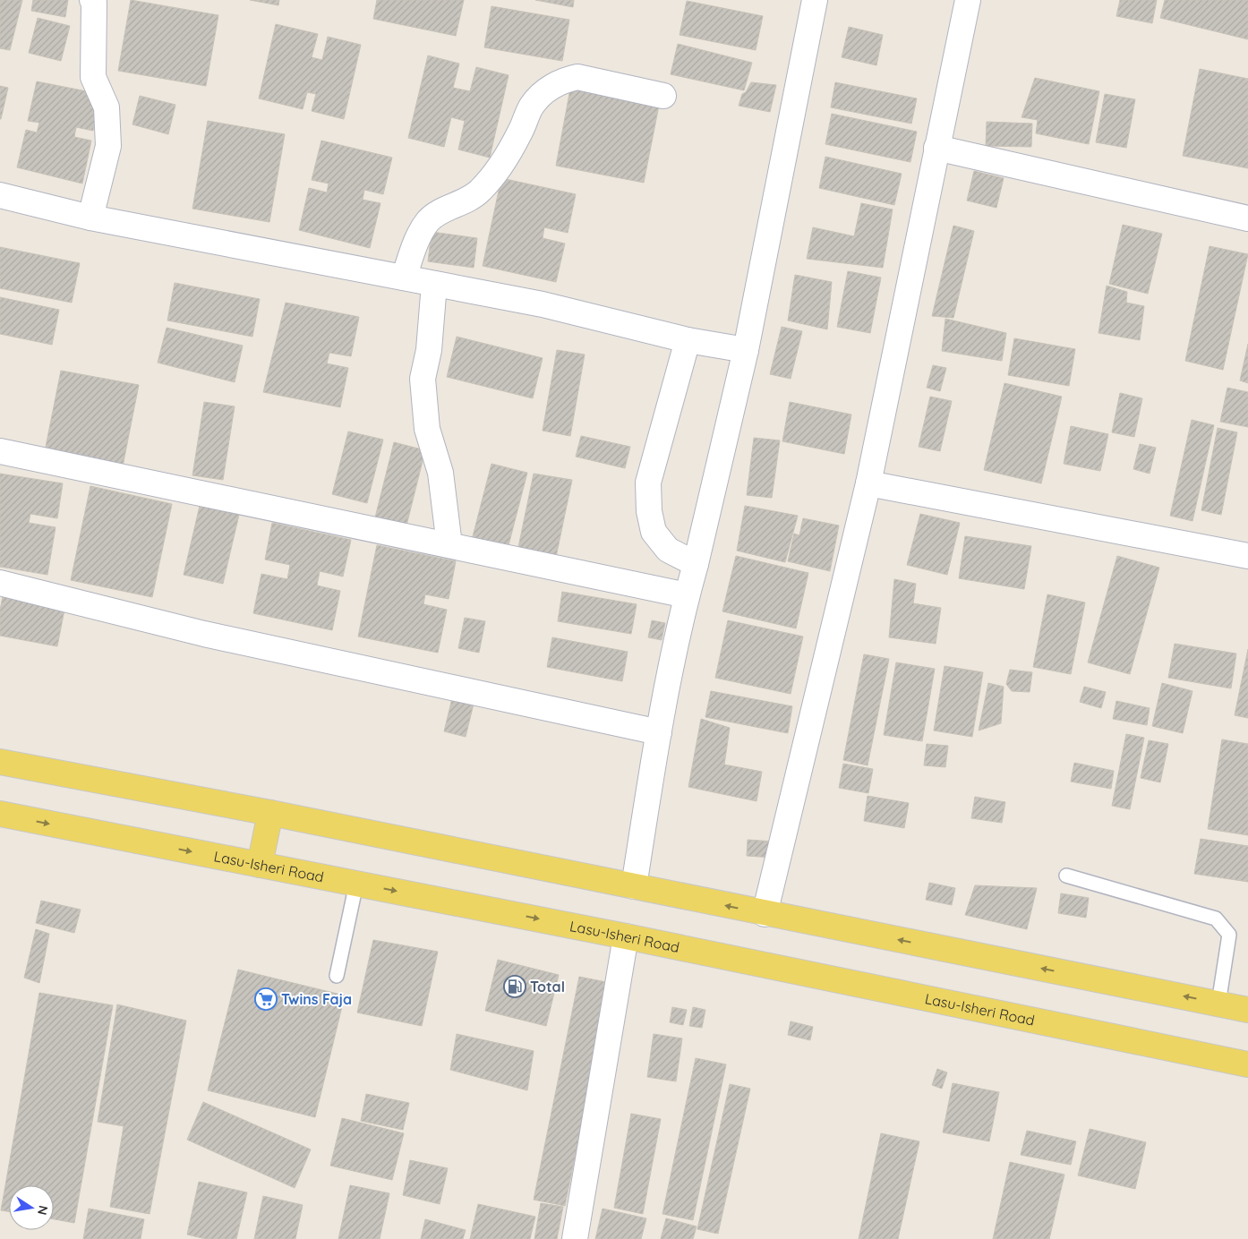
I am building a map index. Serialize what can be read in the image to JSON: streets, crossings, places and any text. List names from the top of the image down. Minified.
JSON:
{"streets":{"main road":["Lasu-Isheri Road"]},"places":{"fuel station":["Total"],"supermarket":["Twins Faja"]},"north":"right"}
